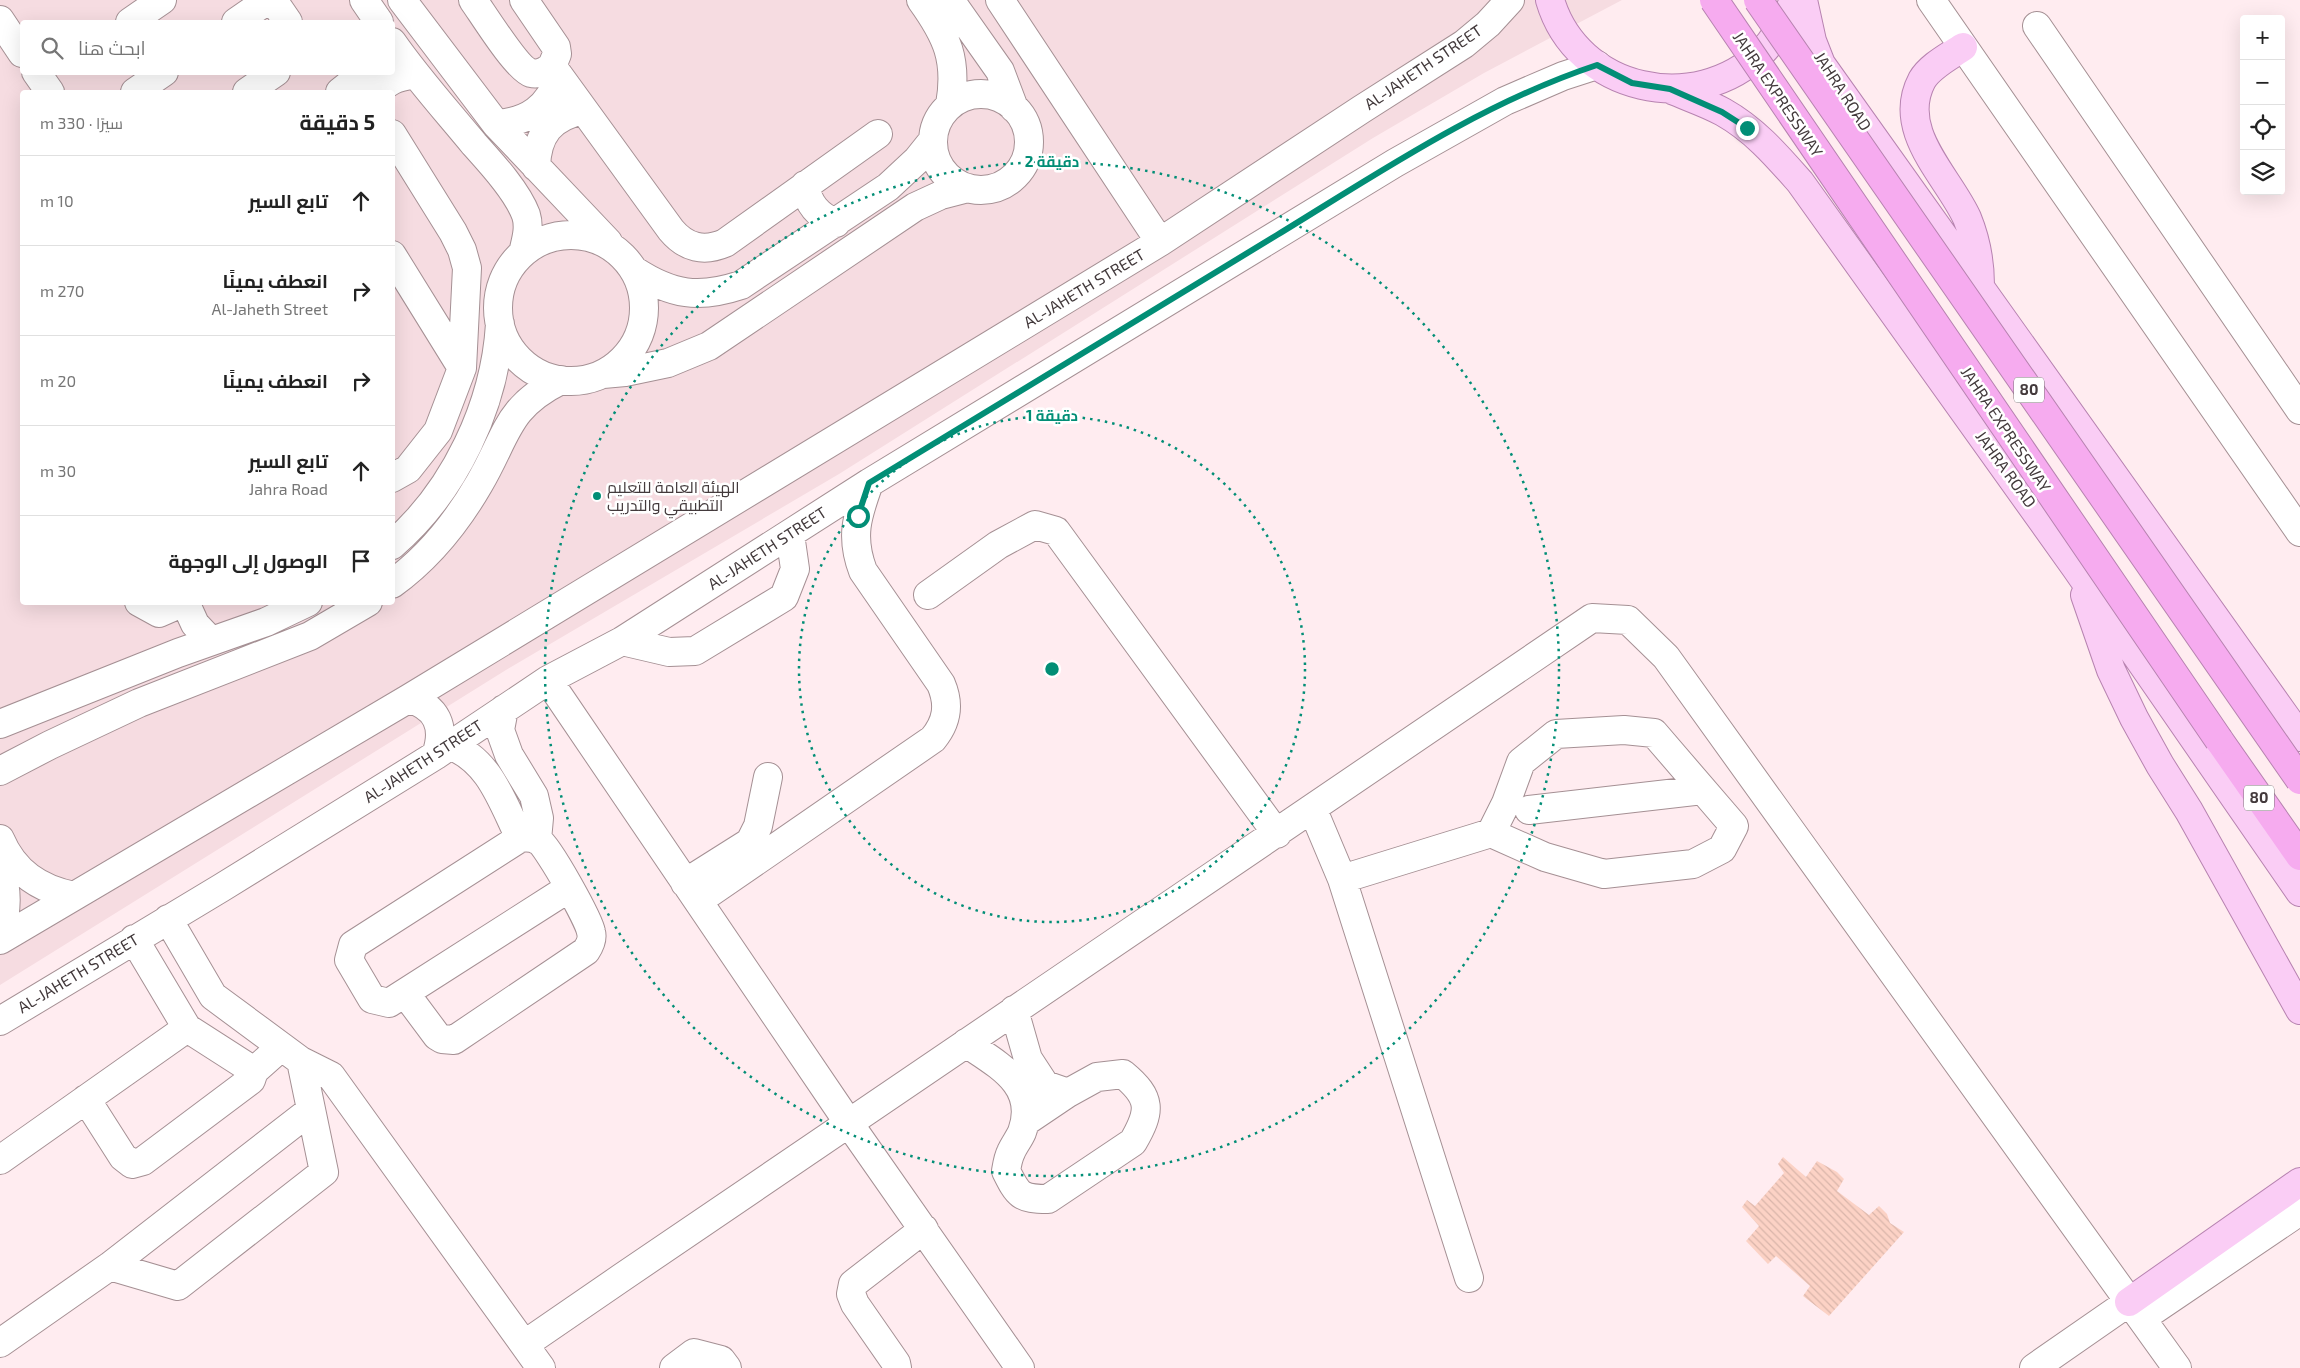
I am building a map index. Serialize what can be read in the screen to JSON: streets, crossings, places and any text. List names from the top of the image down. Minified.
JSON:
{"streets":{"highway":["JAHRA EXPRESSWAY","80"],"main road":["JAHRA ROAD"],"street":["AL-JAHETH STREET"]},"places":["الهيئة العامة للتعليم التطبيقي والتدريب"],"page":{"map_buttons":["+","−"],"search":"ابحث هنا","heading":["5 دقيقة","سيرًا · 330 m"],"list":[["تابع السير","10 m"],["انعطف يمينًا","Al-Jaheth Street","270 m"],["انعطف يمينًا","20 m"],["تابع السير","Jahra Road","30 m"],"الوصول إلى الوجهة"]},"rings":["2 دقيقة","1 دقيقة"]}
